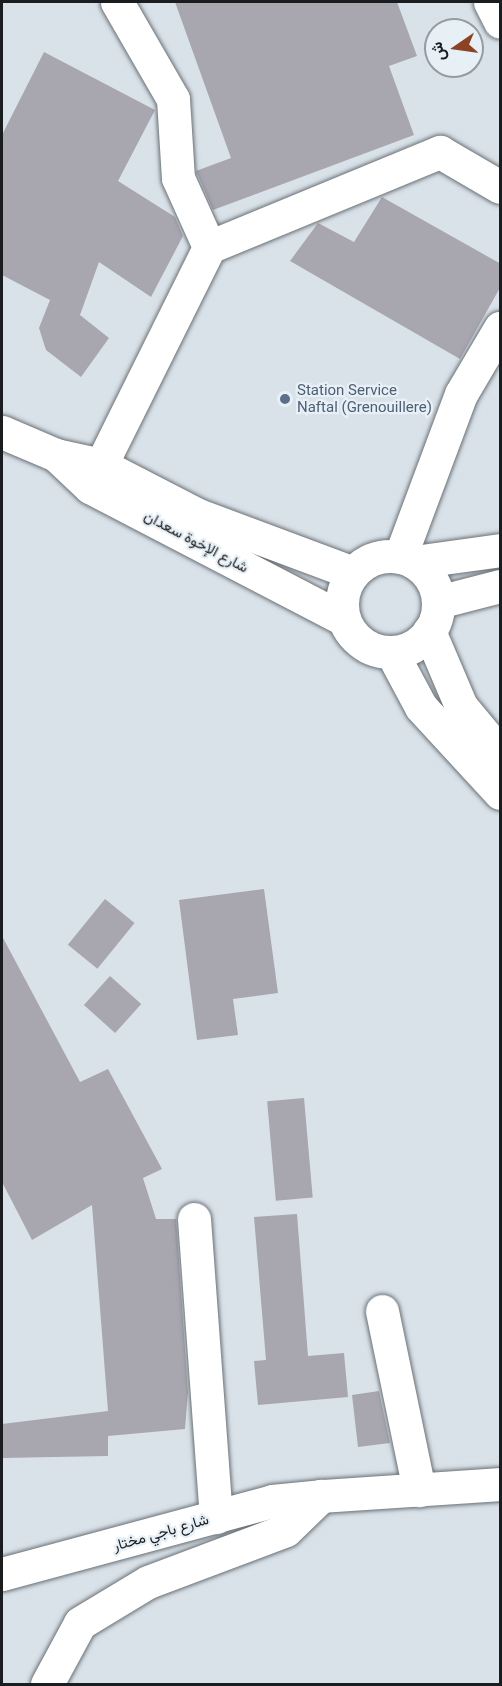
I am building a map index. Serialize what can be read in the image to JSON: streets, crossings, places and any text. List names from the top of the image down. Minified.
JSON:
{"streets":{"street":["شارع الإخوة سعدان","شارع باجي مختار"]},"places":["Station Service Naftal (Grenouillere)"],"north":"left"}
